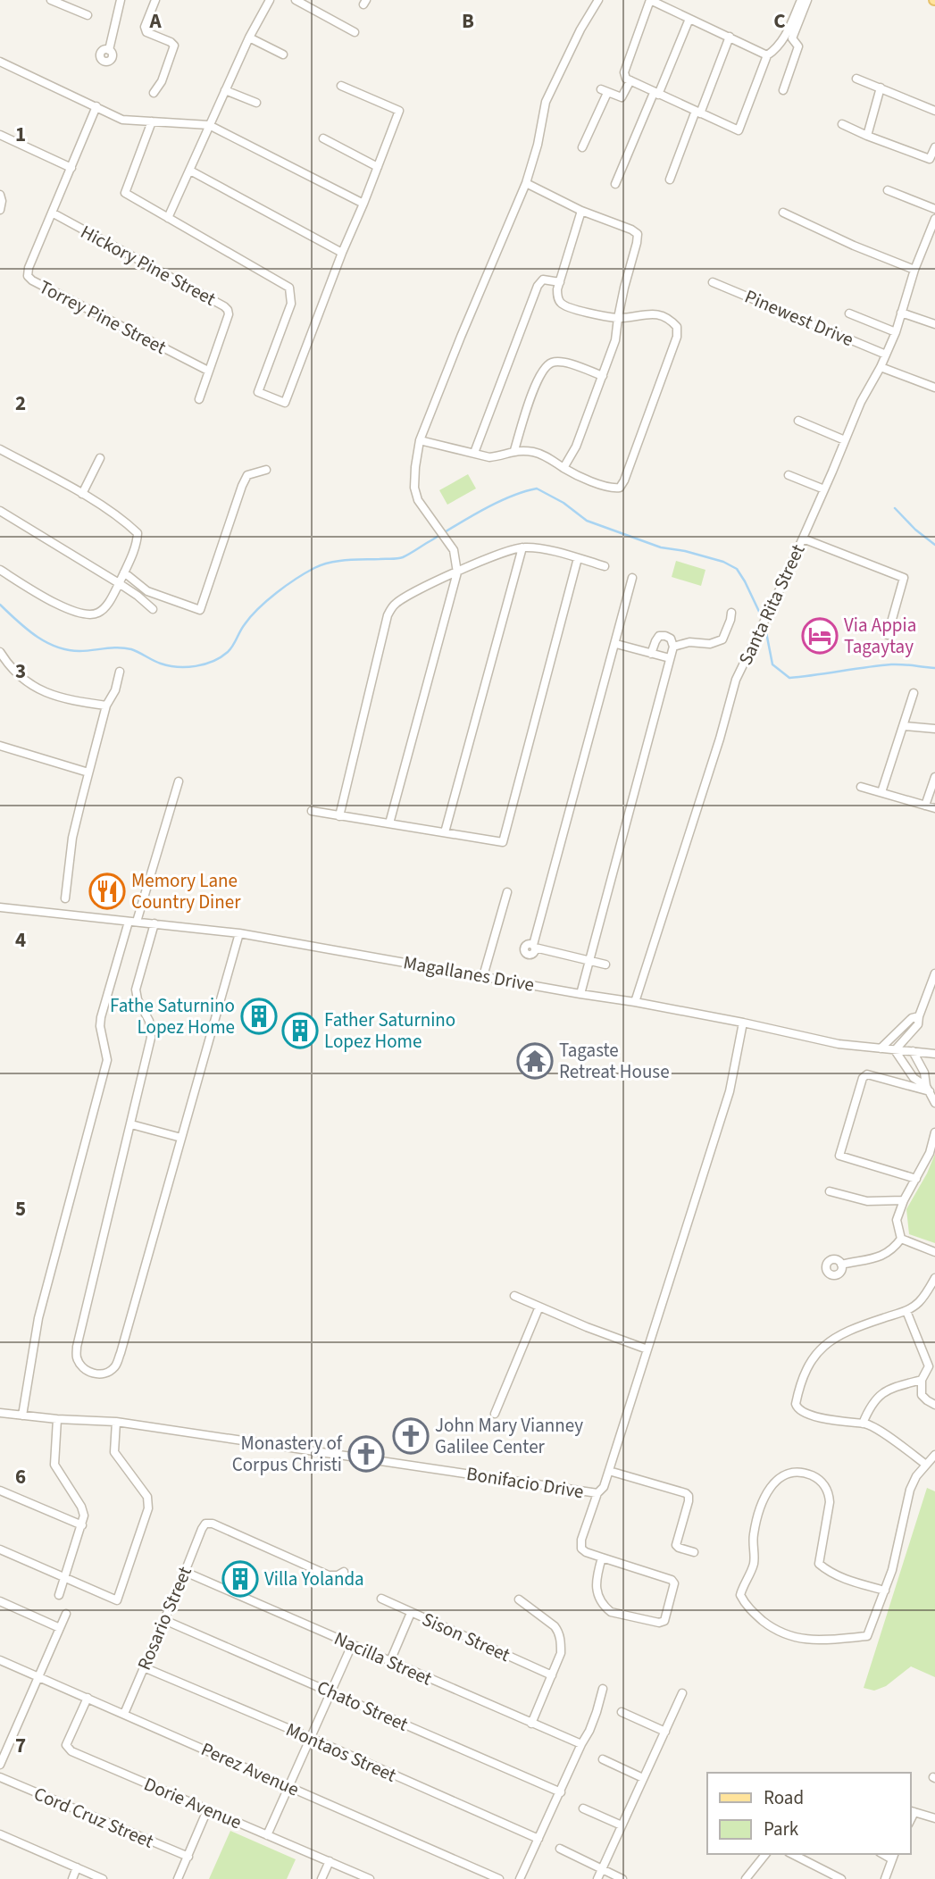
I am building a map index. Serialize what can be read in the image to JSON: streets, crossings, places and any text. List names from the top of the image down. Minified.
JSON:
{"streets":{"street":["Hickory Pine Street","Torrey Pine Street","Pinewest Drive","Santa Rita Street","Magallanes Drive","Bonifacio Drive","Rosario Street","Sison Street","Nacilla Street","Chato Street","Montaos Street","Perez Avenue","Dorie Avenue","Cord Cruz Street"]},"crossings":[["Hickory Pine Street","Torrey Pine Street"],["Pinewest Drive","Santa Rita Street"],["Santa Rita Street","Magallanes Drive"],["Magallanes Drive","Bonifacio Drive"],["Rosario Street","Nacilla Street"],["Rosario Street","Chato Street"],["Rosario Street","Montaos Street"],["Rosario Street","Perez Avenue"],["Perez Avenue","Dorie Avenue"]],"places":{"hotel":["Via Appia Tagaytay"],"restaurant":["Memory Lane Country Diner"],"building":["Fathe Saturnino Lopez Home","Father Saturnino Lopez Home","Villa Yolanda"],"temple":["Tagaste Retreat House"],"church":["John Mary Vianney Galilee Center","Monastery of Corpus Christi"]},"legend":["Road","Park"],"grid":{"columns":["A","B","C"],"rows":["1","2","3","4","5","6","7"]}}
